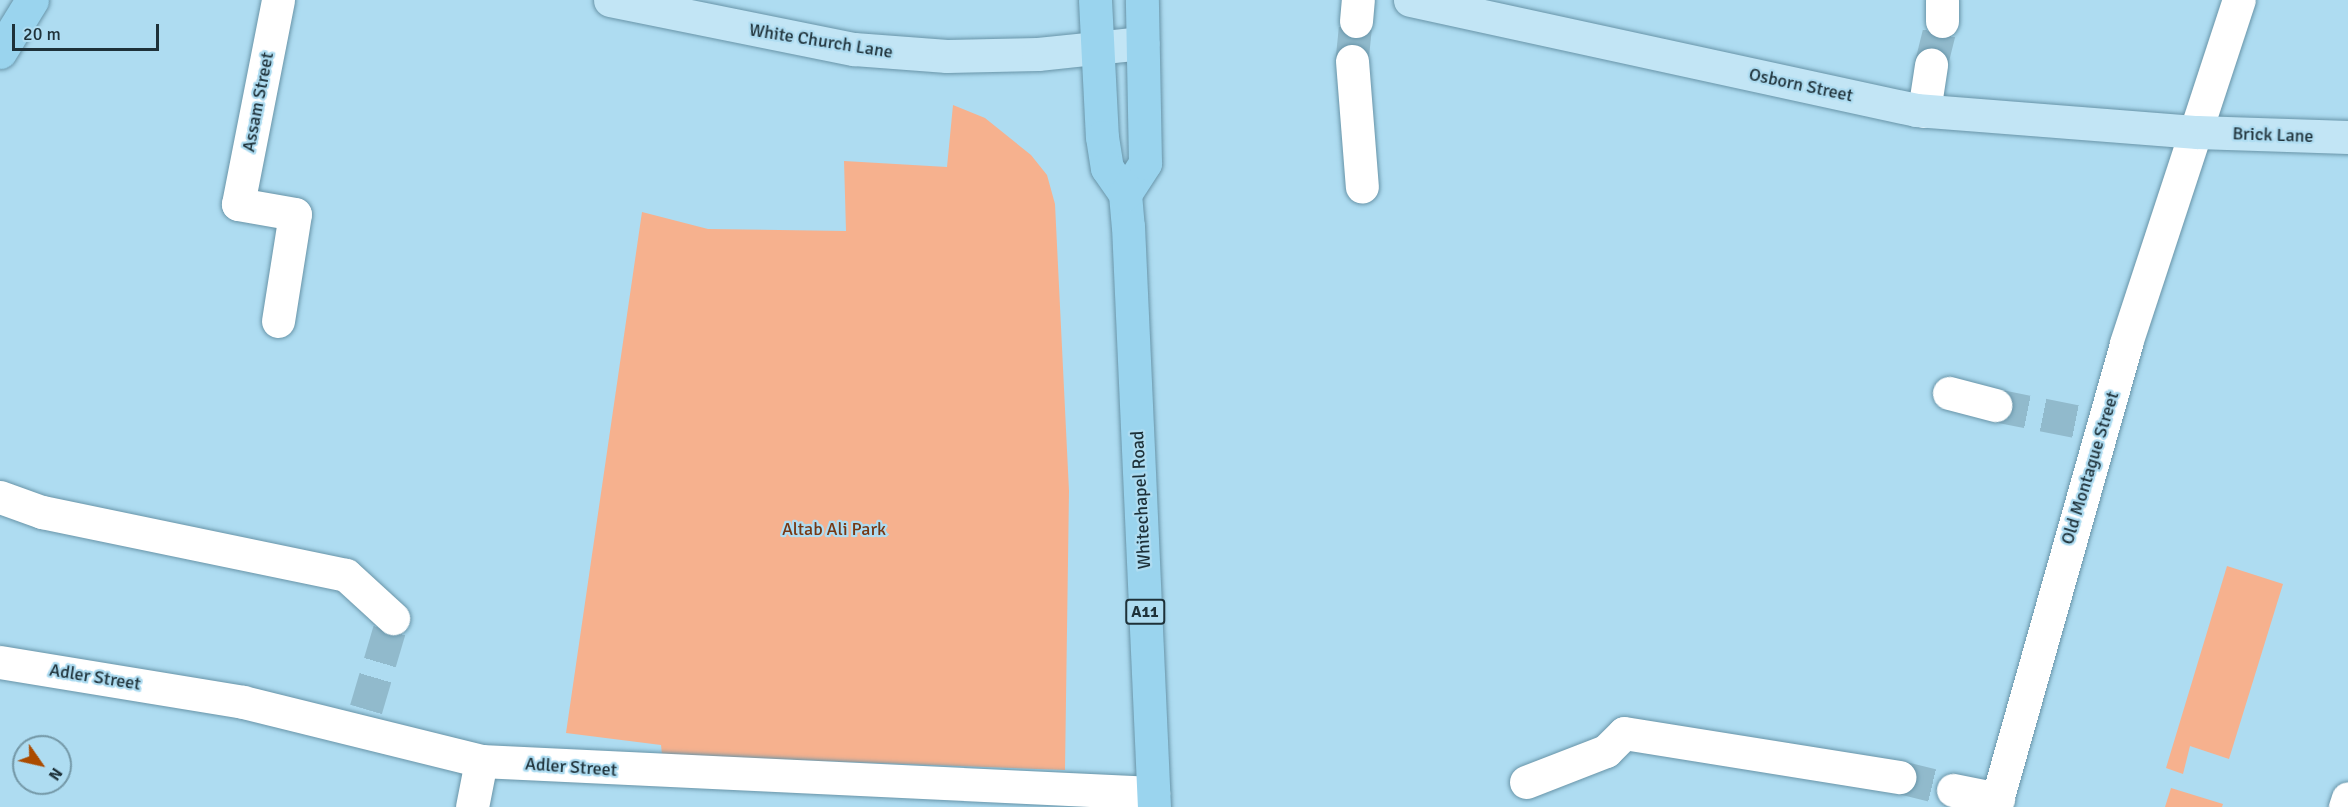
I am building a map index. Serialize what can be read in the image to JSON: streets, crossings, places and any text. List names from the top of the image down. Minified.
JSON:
{"streets":{"highway":["Whitechapel Road","A11"],"main road":["White Church Lane","Osborn Street","Brick Lane"],"street":["Assam Street","Old Montague Street","Adler Street"]},"crossings":[["Osborn Street","Brick Lane"],["Osborn Street","Old Montague Street"],["Brick Lane","Old Montague Street"],["Whitechapel Road","Adler Street"]],"parks":["Altab Ali Park"],"scale_bar":"20 m","north":"bottom right"}
